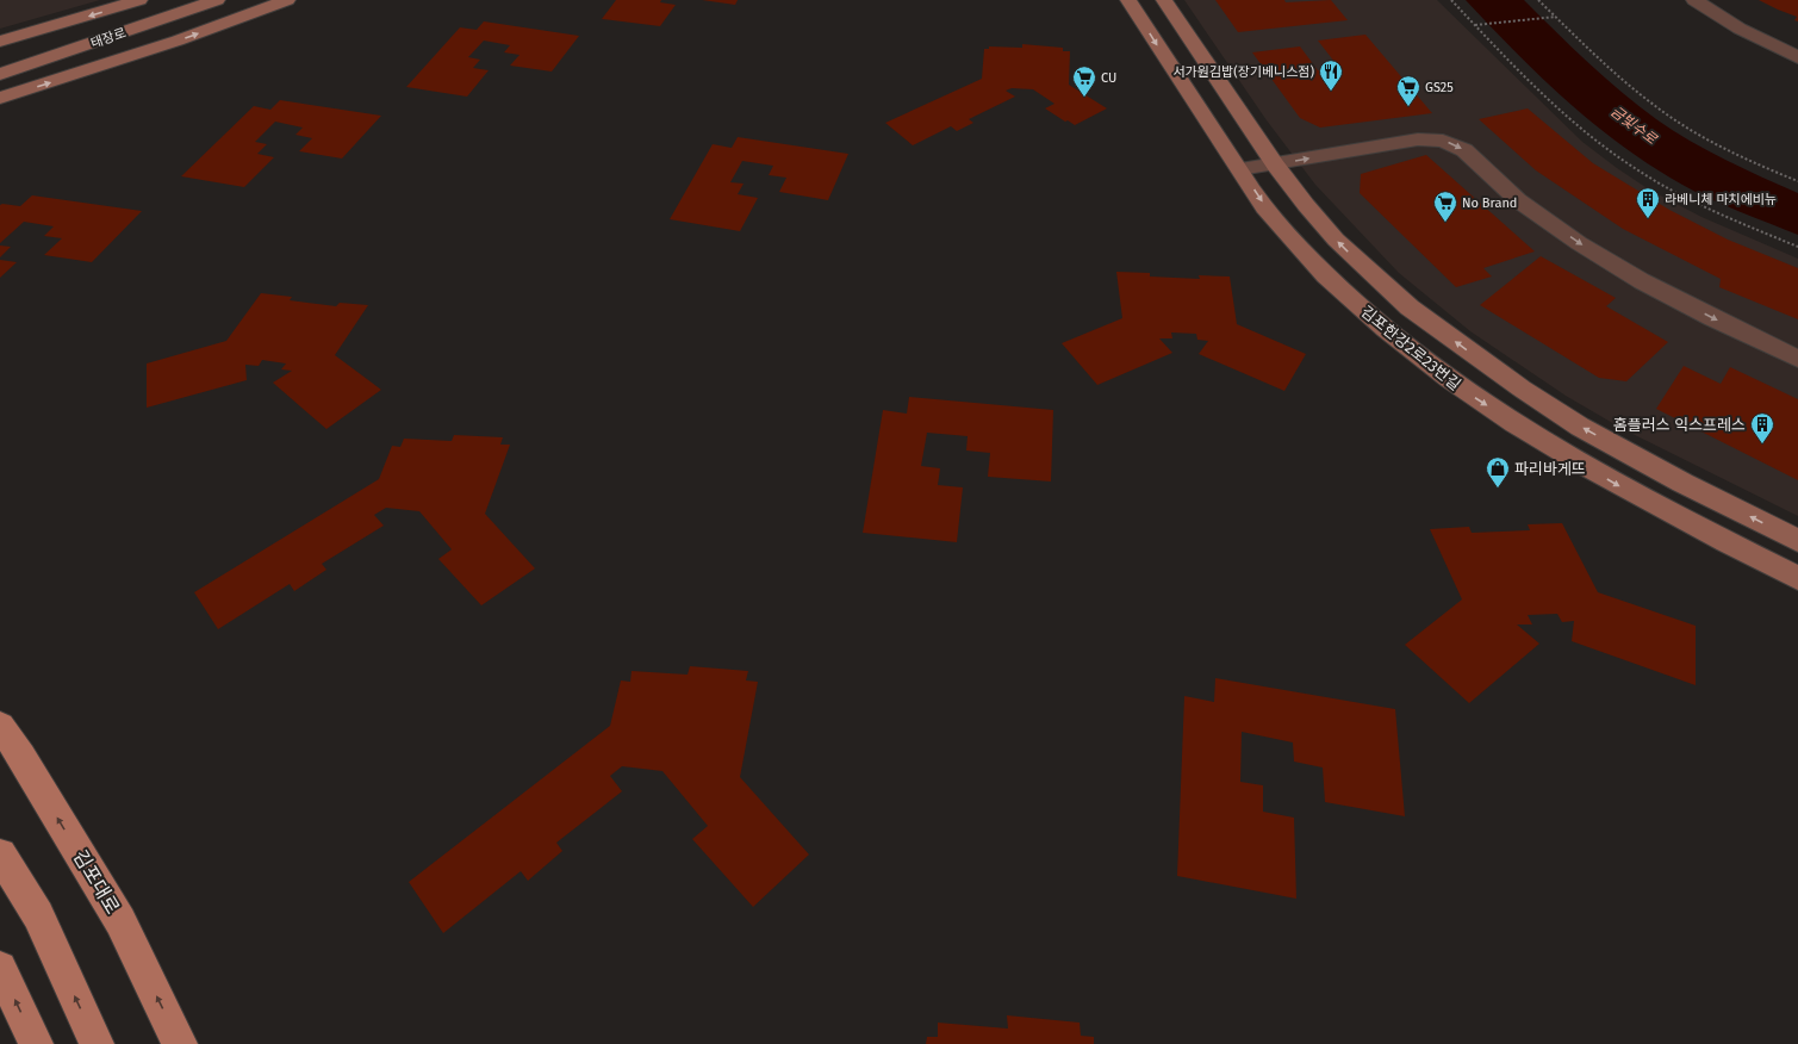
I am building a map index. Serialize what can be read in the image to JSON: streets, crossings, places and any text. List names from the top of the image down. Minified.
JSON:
{"streets":{"main road":["김포대로"],"street":["태장로","김포한강2로23번길"]},"water":["금빛수로"],"places":{"restaurant":["서가원김밥(장기베니스점)"],"supermarket":["CU","GS25","No Brand"],"building":["라베니체 마치에비뉴","홈플러스 익스프레스"],"shop":["파리바게뜨"]}}
